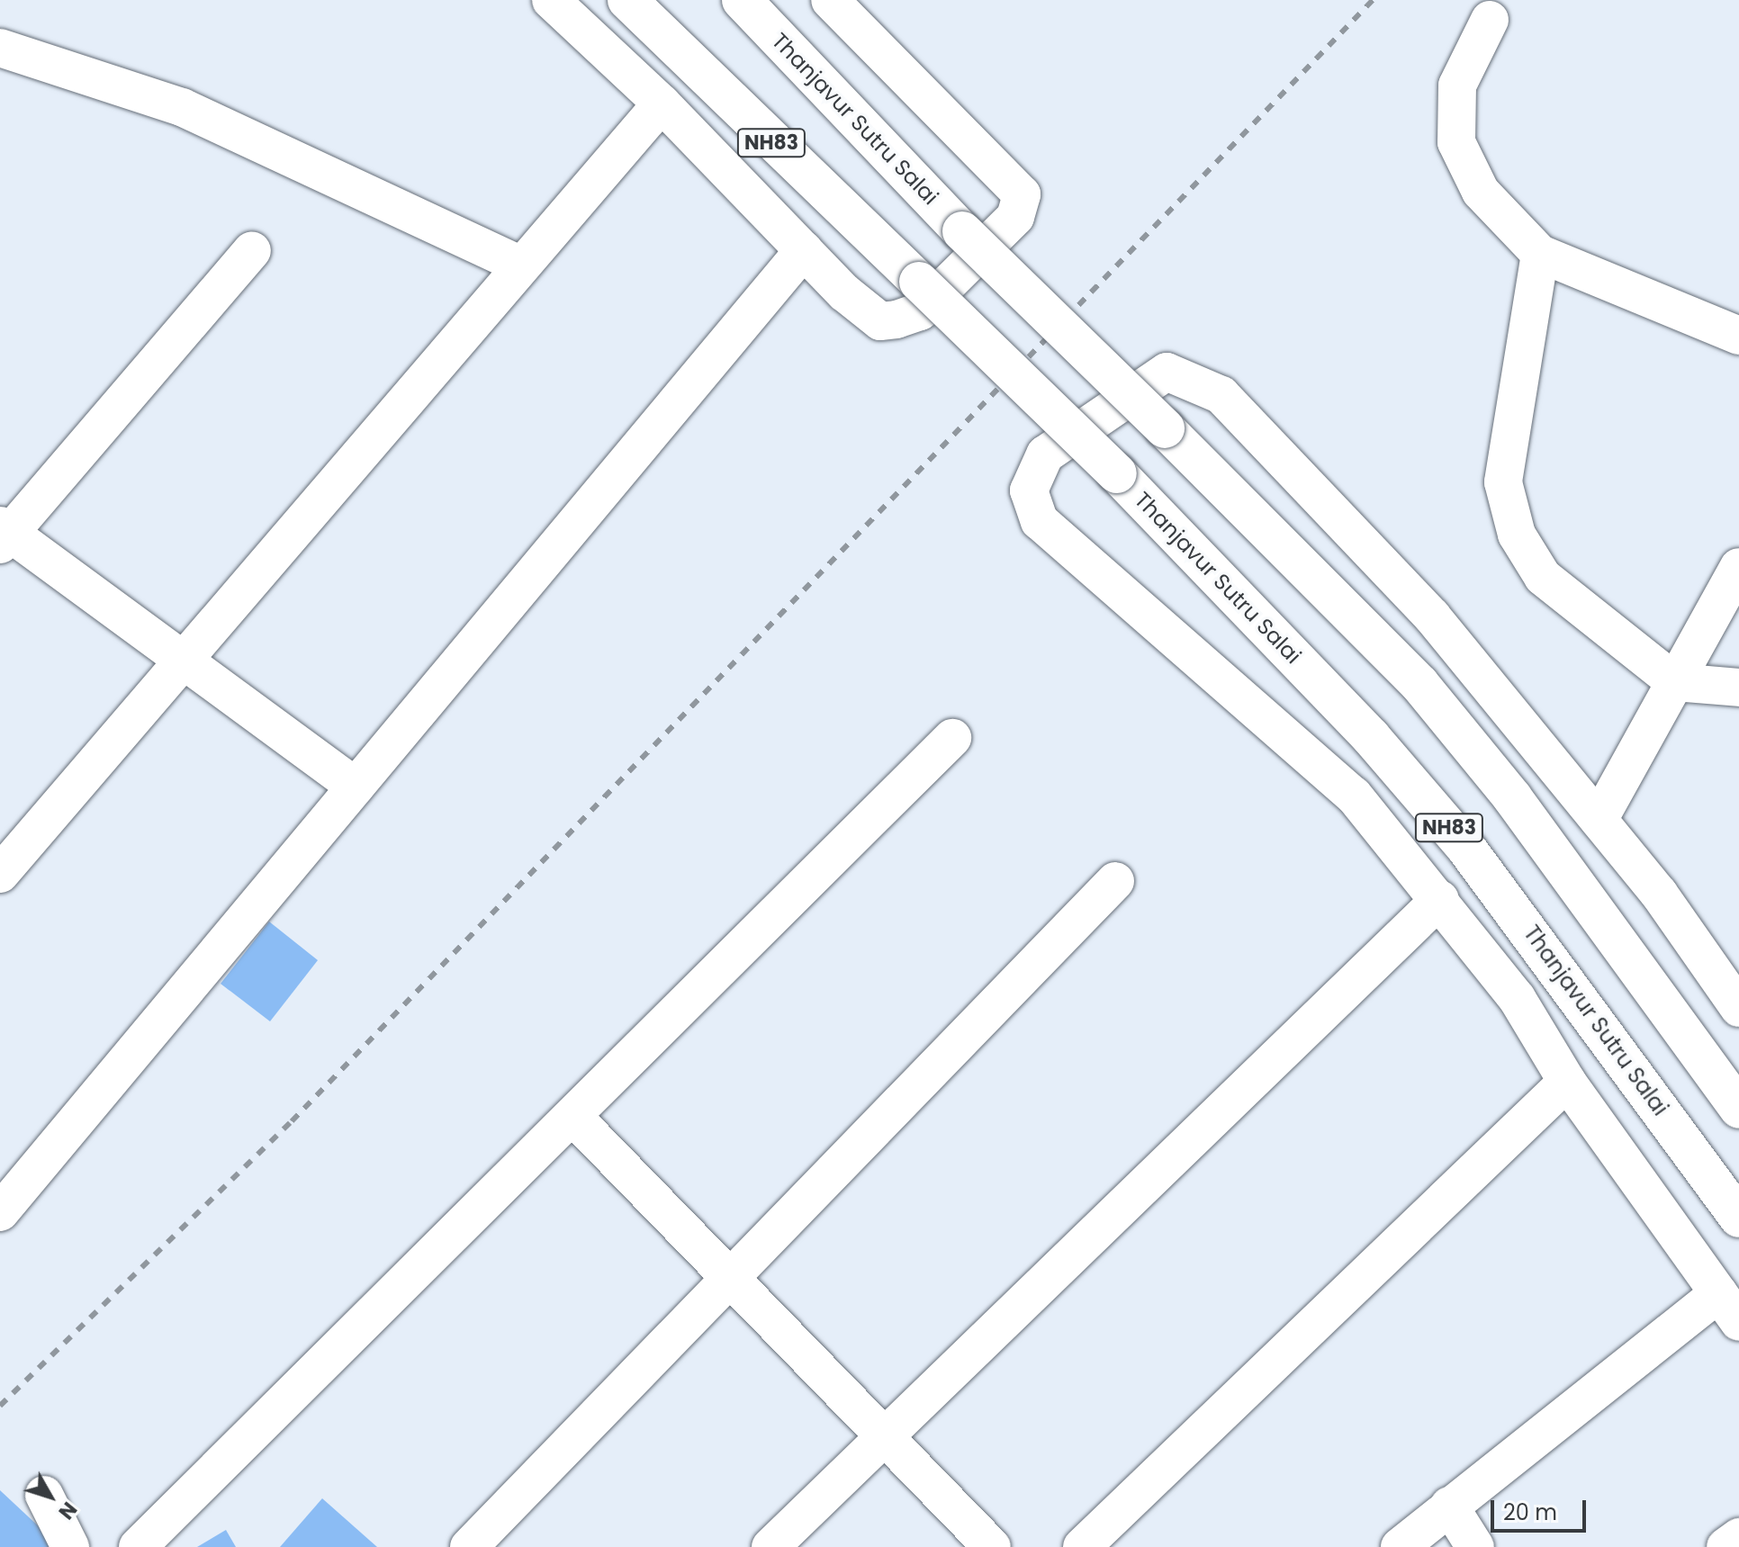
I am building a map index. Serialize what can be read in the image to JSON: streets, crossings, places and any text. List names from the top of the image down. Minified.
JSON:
{"streets":{"highway":["Thanjavur Sutru Salai","NH83"]},"scale_bar":"20 m","north":"bottom right"}
